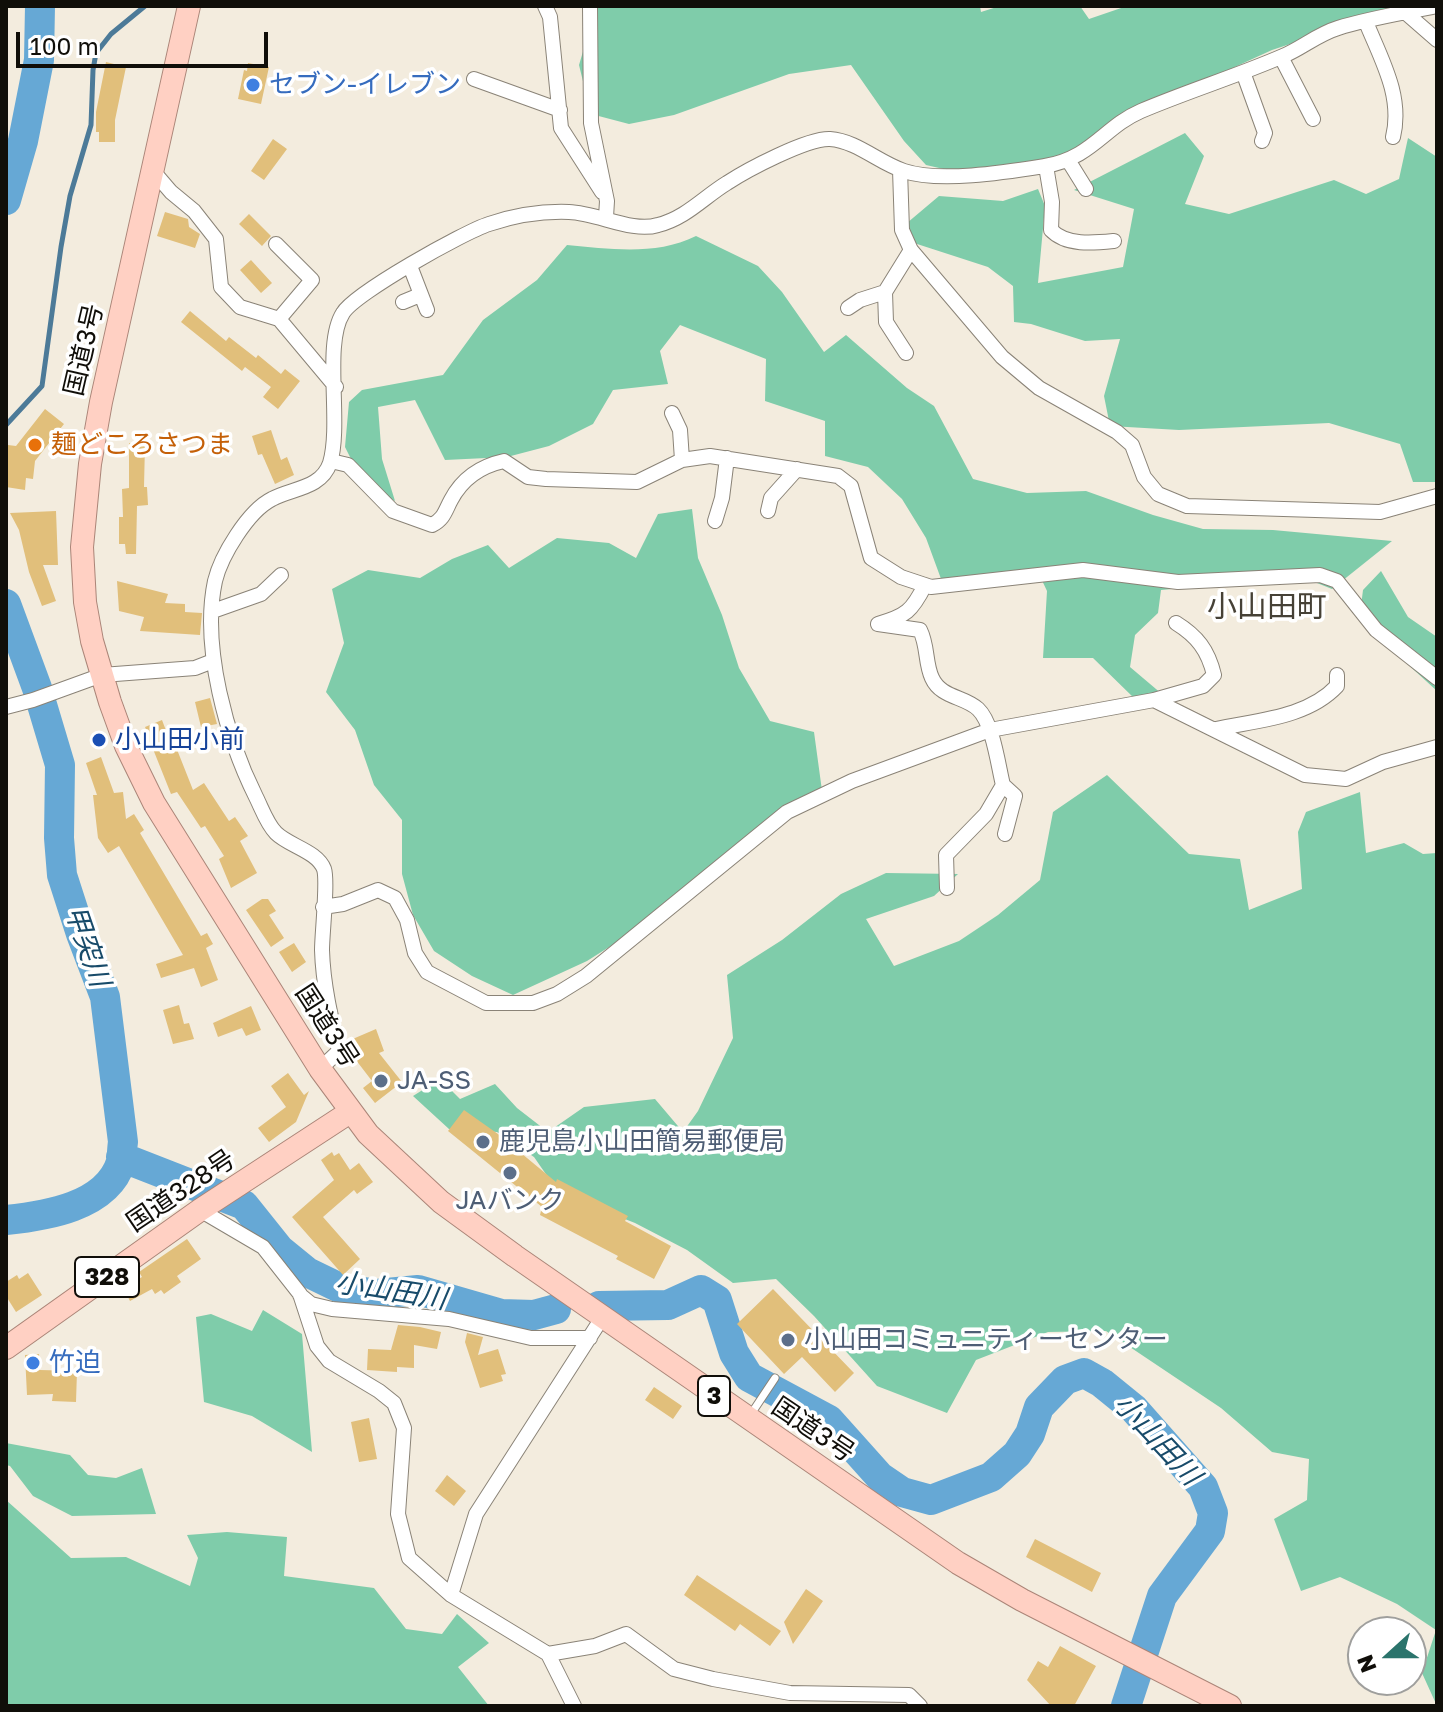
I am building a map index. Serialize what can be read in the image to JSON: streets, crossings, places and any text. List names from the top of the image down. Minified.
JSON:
{"streets":{"highway":["国道3号","国道328号","328","3"]},"crossings":[["国道3号","国道328号"]],"districts":["小山田町"],"water":["甲突川","小山田川"],"places":["セブン-イレブン","麺どころさつま","小山田小前","JA-SS","鹿児島小山田簡易郵便局","JAバンク","小山田コミュニティーセンター","竹迫"],"scale_bar":"100 m","north":"left"}
